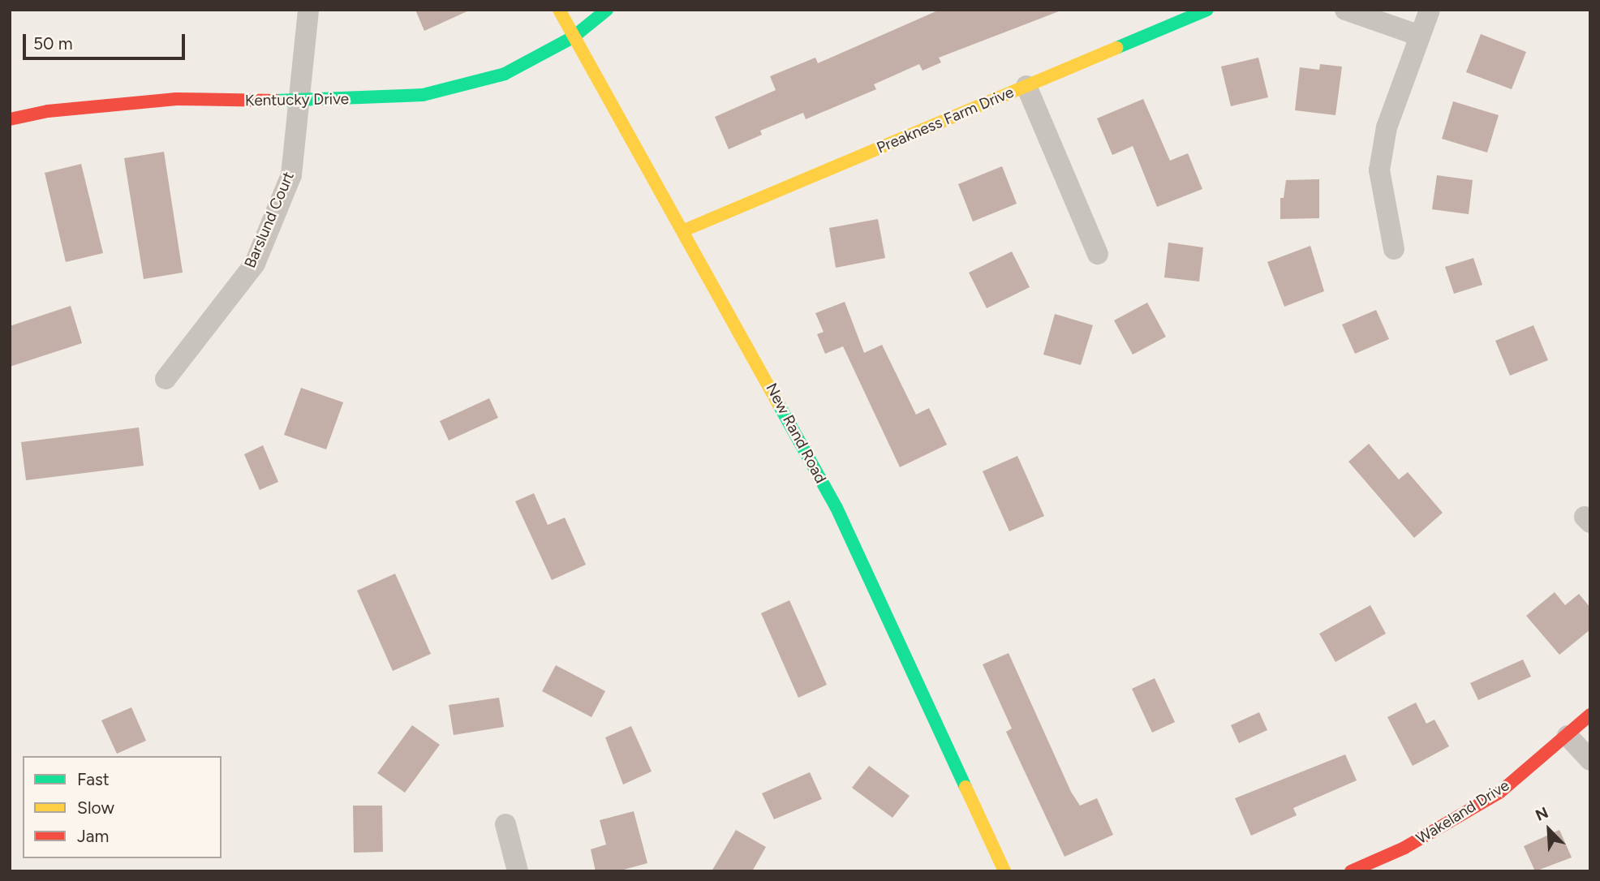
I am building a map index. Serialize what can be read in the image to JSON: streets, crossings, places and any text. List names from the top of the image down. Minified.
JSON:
{"streets":{"street":["Kentucky Drive","Preakness Farm Drive","Barslund Court","New Rand Road","Wakeland Drive"]},"crossings":[["Kentucky Drive","Barslund Court"],["Kentucky Drive","New Rand Road"],["Preakness Farm Drive","New Rand Road"]],"legend":["Fast","Slow","Jam"],"scale_bar":"50 m","north":"top left"}
